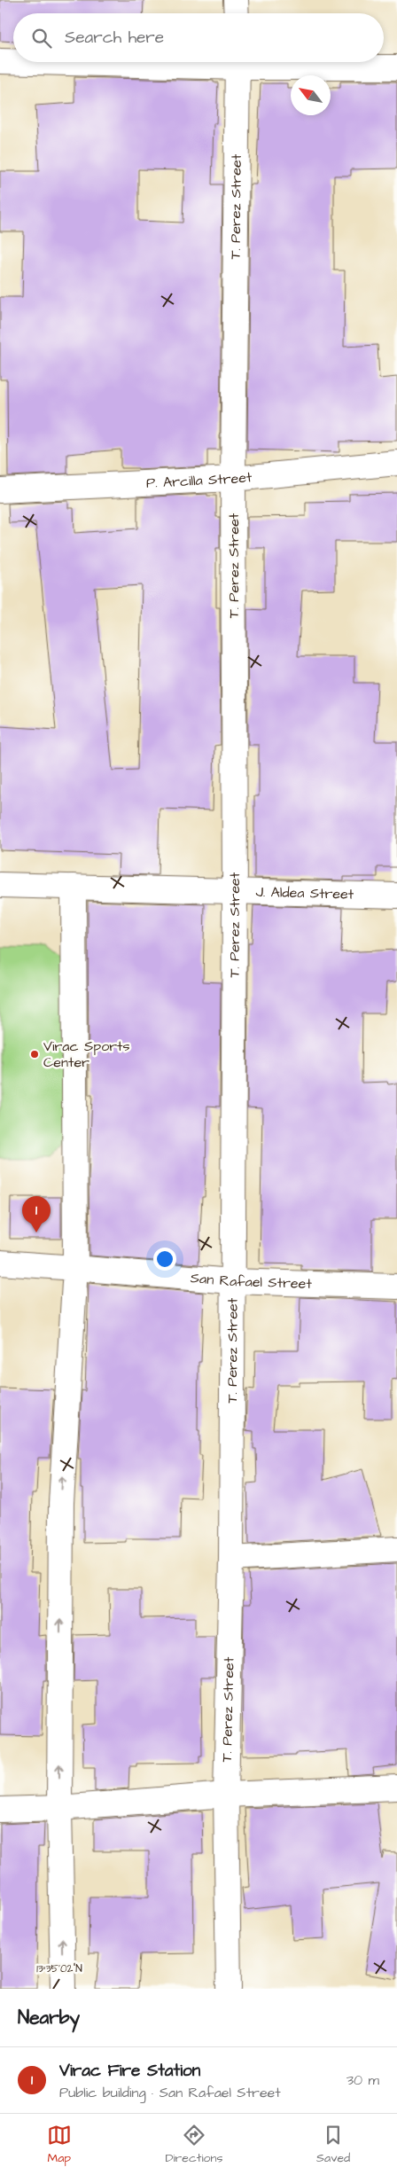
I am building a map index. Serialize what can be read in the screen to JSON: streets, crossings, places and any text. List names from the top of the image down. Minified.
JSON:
{"streets":{"street":["T. Perez Street","P. Arcilla Street","J. Aldea Street","San Rafael Street"]},"crossings":[["T. Perez Street","P. Arcilla Street"],["T. Perez Street","J. Aldea Street"],["T. Perez Street","San Rafael Street"]],"places":["Virac Sports Center"],"north":"top left","page":{"search":"Search here","pins":"1","heading":"Nearby","list":[{"mark":"1","name":"Virac Fire Station","note":"Public building · San Rafael Street","value":"30 m"}],"nav":["Map","Directions","Saved"]},"coordinates":["13°35'02\"N"]}
